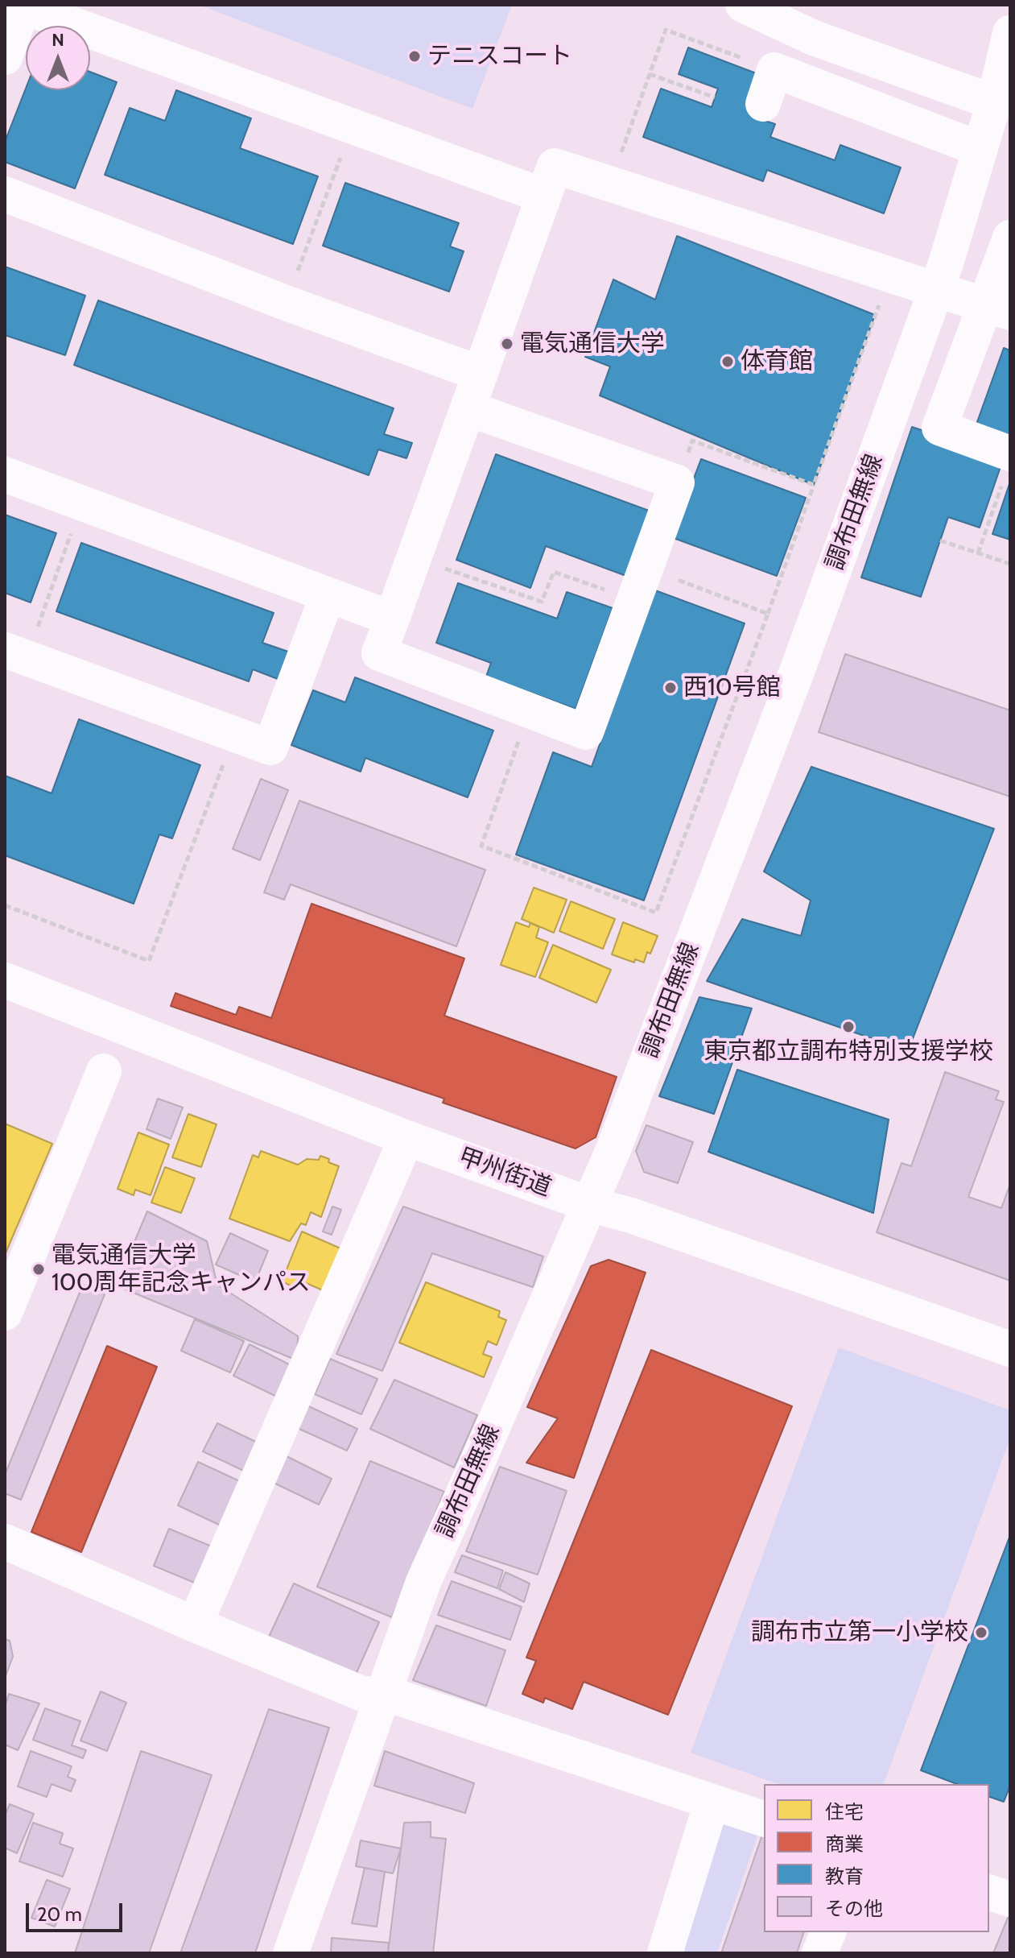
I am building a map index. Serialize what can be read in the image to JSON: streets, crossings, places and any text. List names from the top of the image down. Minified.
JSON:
{"streets":{"main road":["調布田無線","甲州街道"]},"crossings":[["調布田無線","甲州街道"]],"places":["テニスコート","電気通信大学","体育館","西10号館","東京都立調布特別支援学校","電気通信大学 100周年記念キャンパス","調布市立第一小学校"],"legend":["住宅","商業","教育","その他"],"scale_bar":"20 m","north":"top"}
